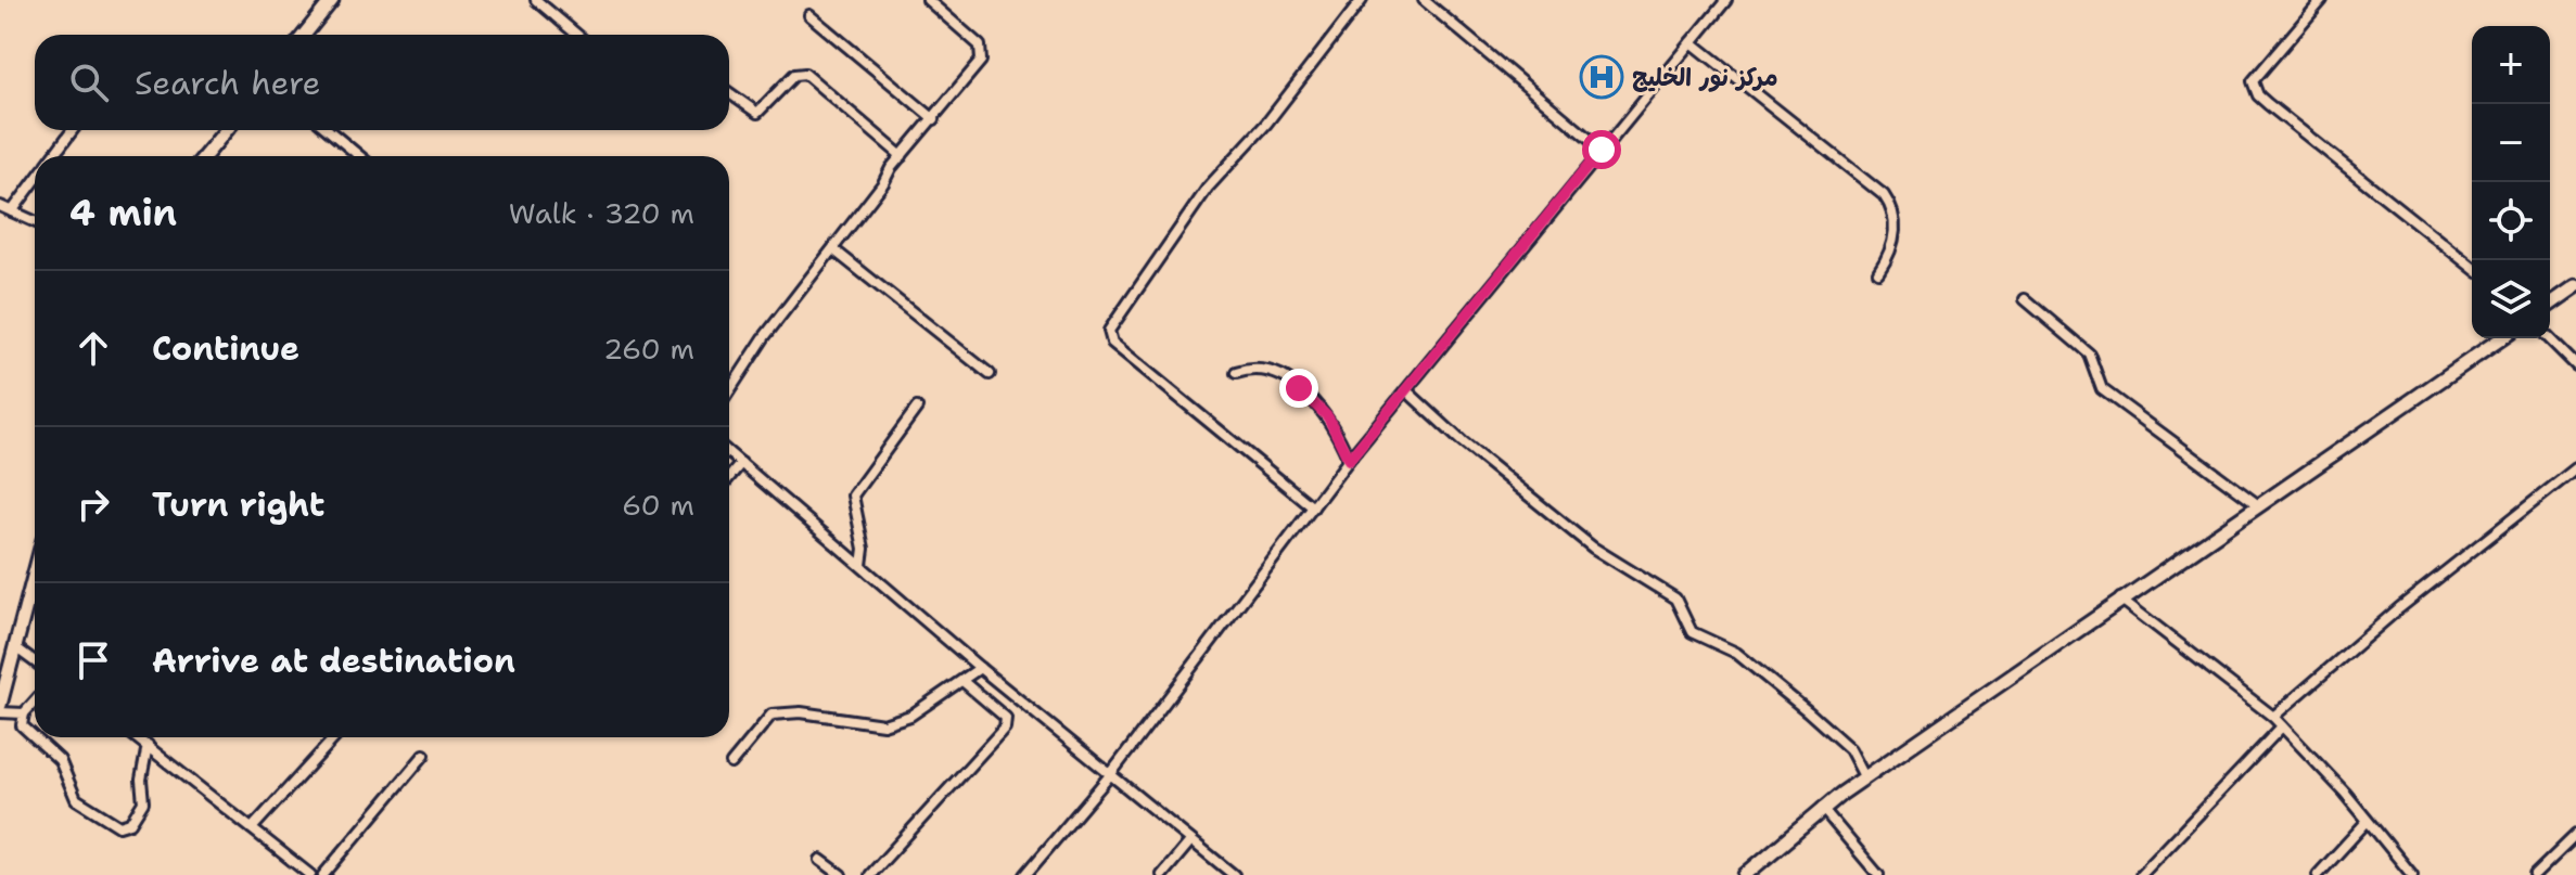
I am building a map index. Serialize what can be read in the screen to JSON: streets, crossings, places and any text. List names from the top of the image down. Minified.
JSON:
{"places":{"hospital":["مركز نور الخليج"]},"page":{"map_buttons":["+","−"],"search":"Search here","heading":["4 min","Walk · 320 m"],"list":[["Continue","260 m"],["Turn right","60 m"],"Arrive at destination"]}}
